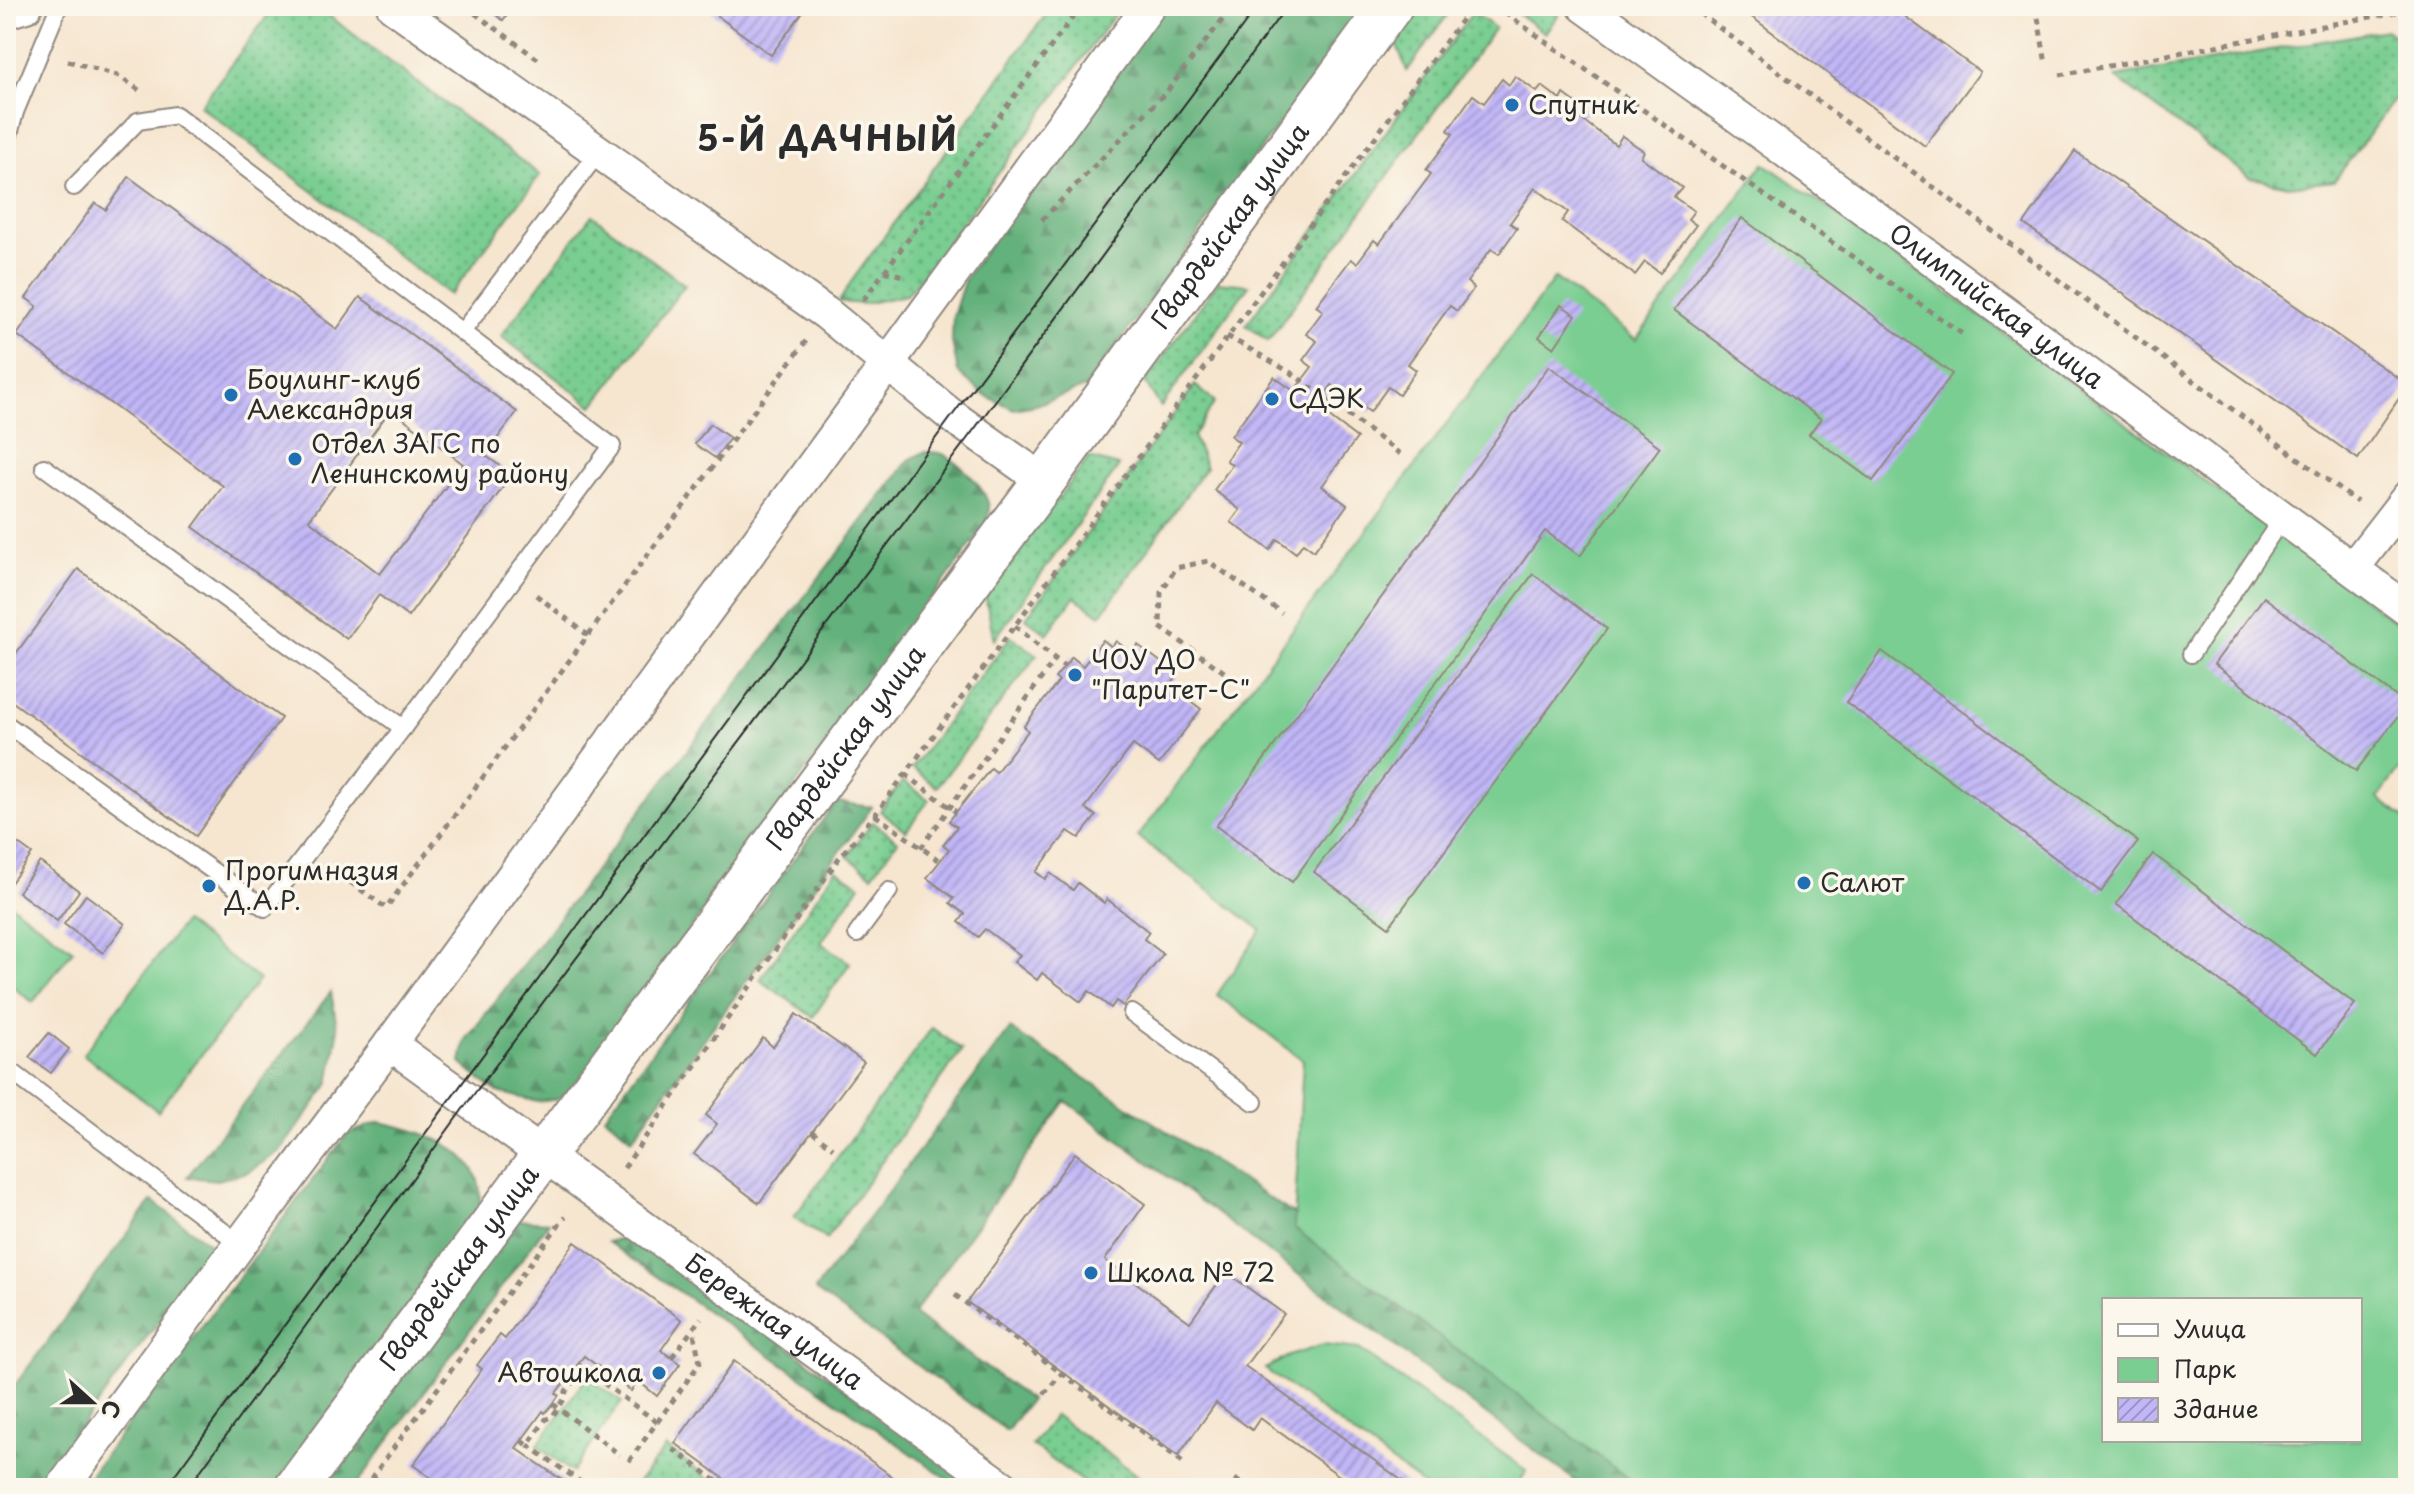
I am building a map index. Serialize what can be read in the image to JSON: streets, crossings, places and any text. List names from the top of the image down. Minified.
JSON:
{"streets":{"street":["Гвардейская улица","Олимпийская улица","Бережная улица"]},"crossings":[["Гвардейская улица","Бережная улица"]],"districts":["5-Й ДАЧНЫЙ"],"places":["Спутник","Боулинг-клуб Александрия","СДЭК","Отдел ЗАГС по Ленинскому району","ЧОУ ДО \"Паритет-С\"","Салют","Прогимназия Д.А.Р.","Школа № 72","Автошкола"],"legend":["Улица","Парк","Здание"],"north":"right"}
